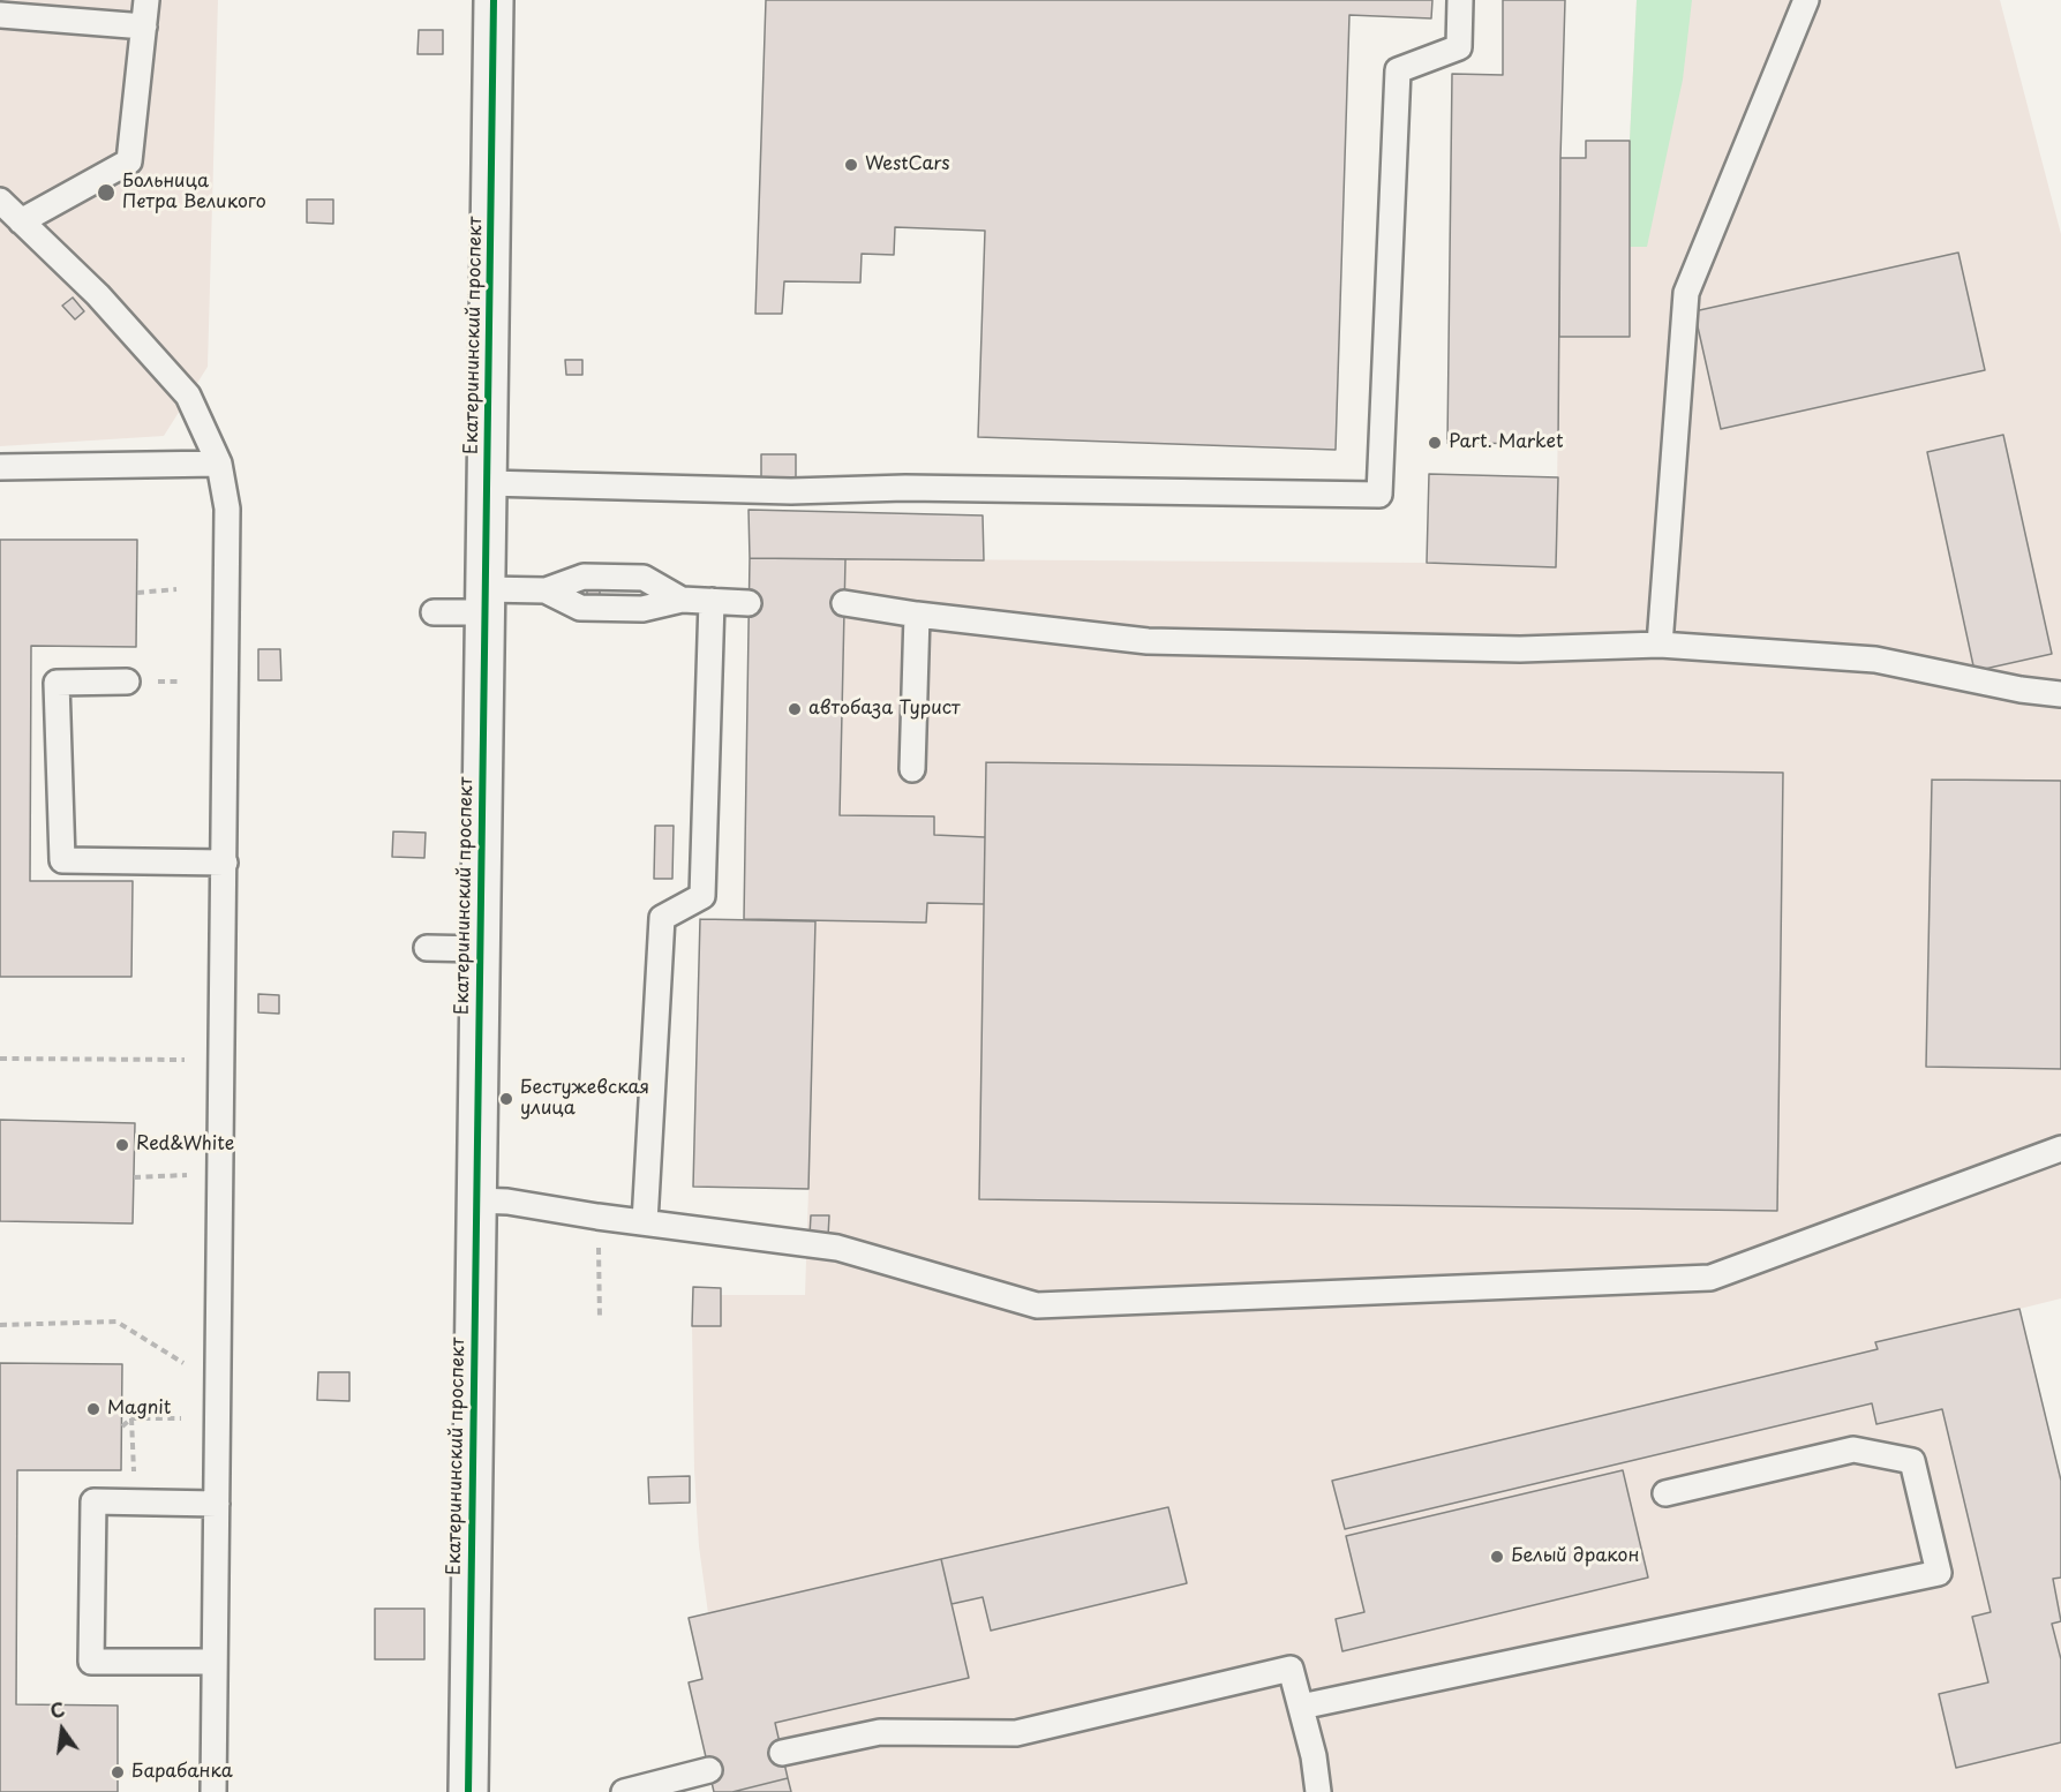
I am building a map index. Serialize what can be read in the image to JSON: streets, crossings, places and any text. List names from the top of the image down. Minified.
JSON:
{"streets":{"street":["Екатерининский проспект"]},"places":["WestCars","Больница Петра Великого","Part. Market","автобаза Турист","Бестужевская улица","Red&White","Magnit","Белый дракон","Барабанка"],"north":"top"}
